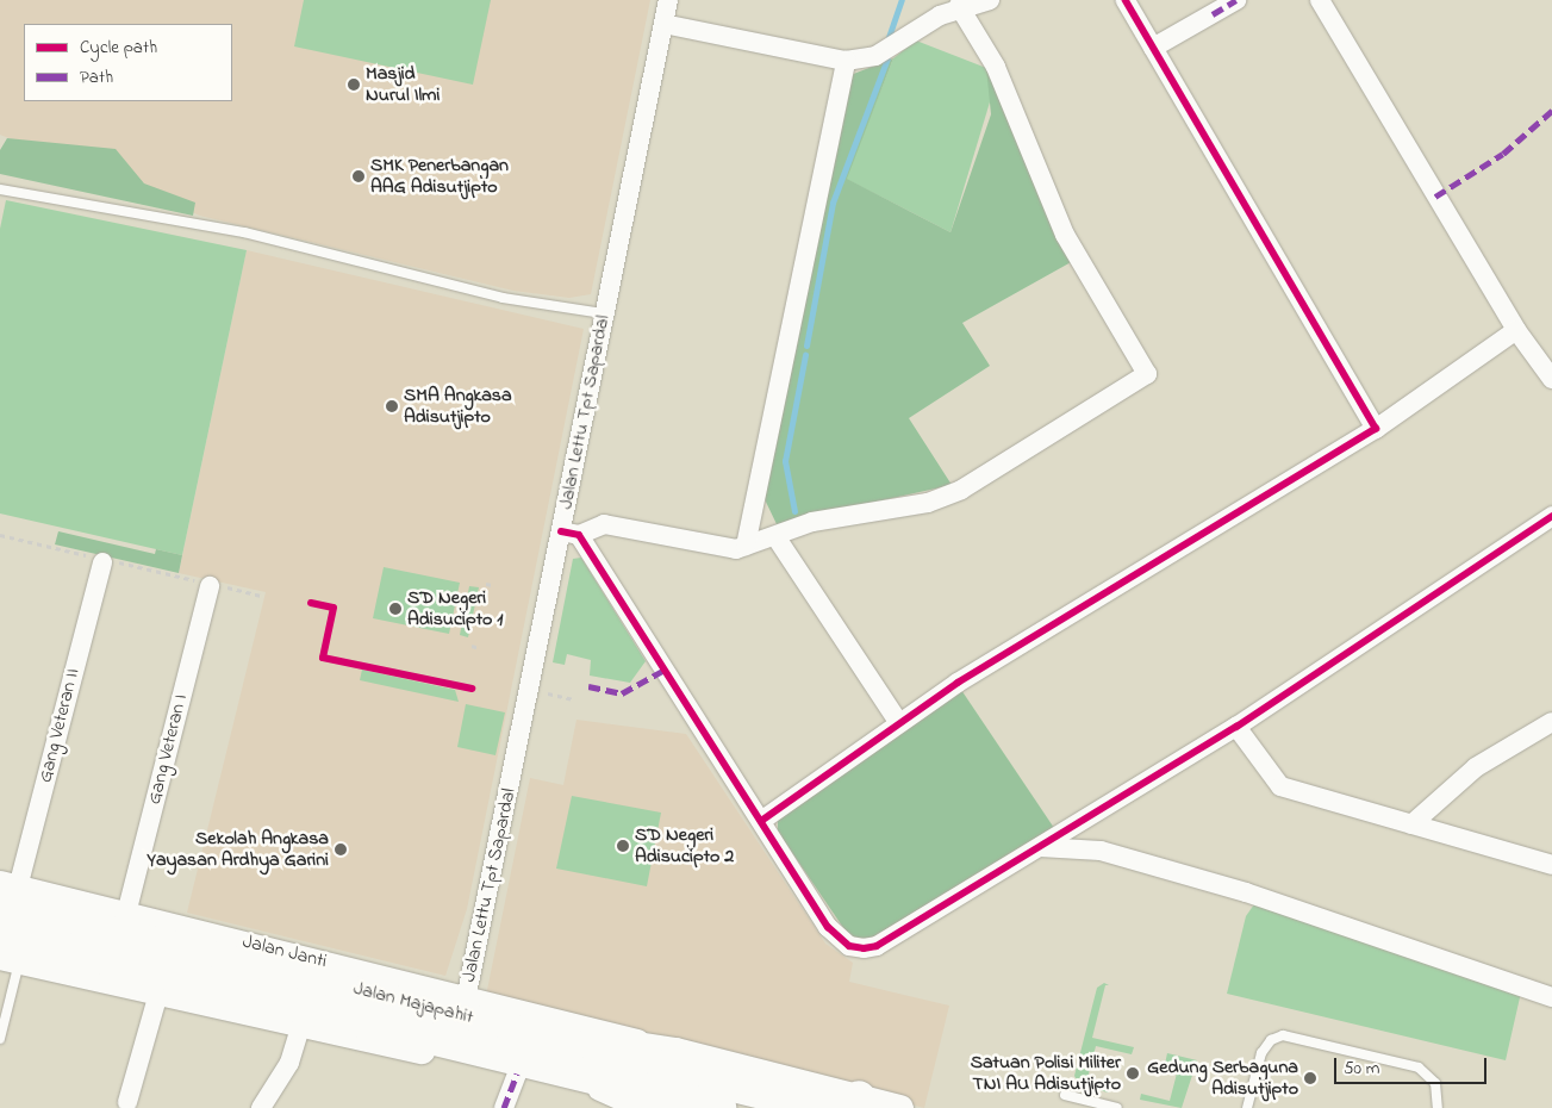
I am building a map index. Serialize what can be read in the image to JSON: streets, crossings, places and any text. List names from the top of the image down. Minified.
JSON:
{"streets":{"highway":["Jalan Majapahit"],"street":["Jalan Lettu Tpt Sapardal","Gang Veteran II","Gang Veteran I","Jalan Janti"]},"crossings":[["Jalan Lettu Tpt Sapardal","Jalan Janti"],["Gang Veteran II","Jalan Janti"],["Gang Veteran II","Jalan Majapahit"],["Gang Veteran I","Jalan Janti"],["Jalan Janti","Jalan Majapahit"]],"places":["Masjid Nurul Ilmi","SMK Penerbangan AAG Adisutjipto","SMA Angkasa Adisutjipto","SD Negeri Adisucipto 1","SD Negeri Adisucipto 2","Sekolah Angkasa Yayasan Ardhya Garini","Satuan Polisi Militer TNI AU Adisutjipto","Gedung Serbaguna Adisutjipto"],"legend":["Cycle path","Path"],"scale_bar":"50 m"}
